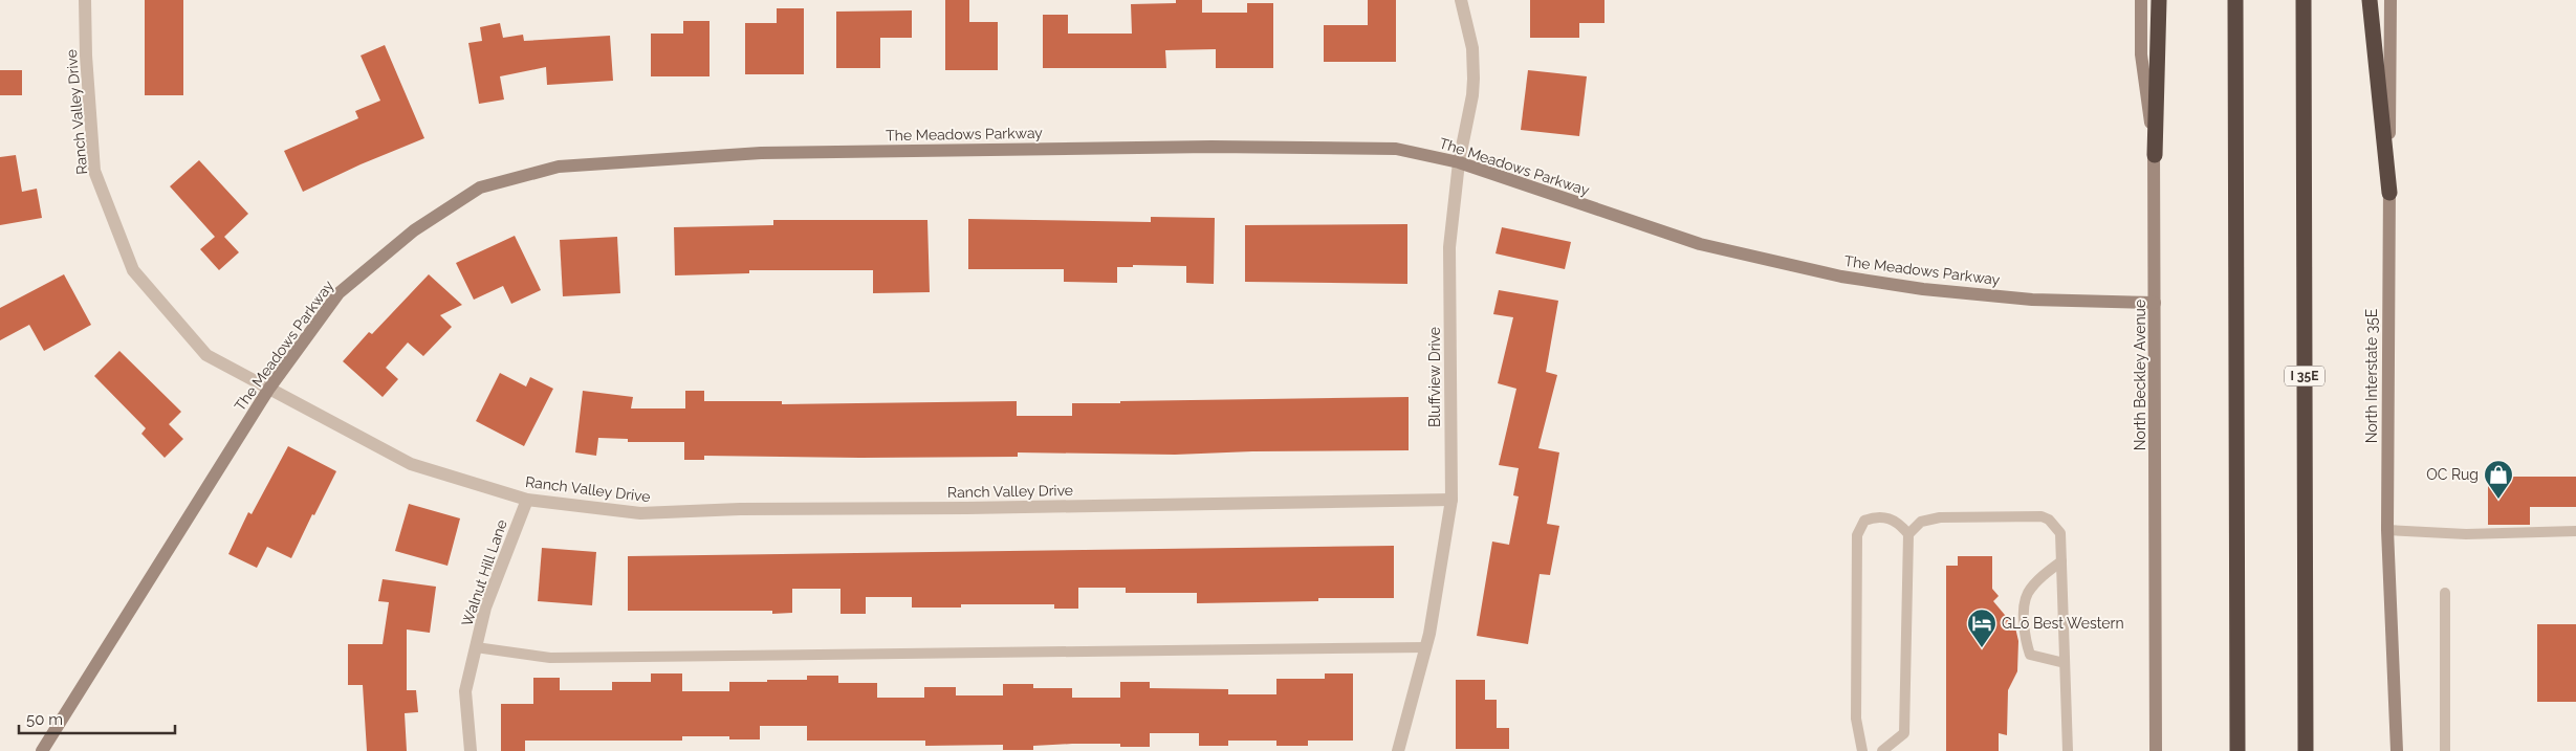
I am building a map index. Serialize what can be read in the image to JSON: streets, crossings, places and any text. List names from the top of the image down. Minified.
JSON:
{"streets":{"highway":["I 35E"],"street":["Ranch Valley Drive","The Meadows Parkway","North Beckley Avenue","North Interstate 35E","Bluffview Drive","Walnut Hill Lane"]},"crossings":[["Ranch Valley Drive","The Meadows Parkway"],["Ranch Valley Drive","Bluffview Drive"],["Ranch Valley Drive","Walnut Hill Lane"],["The Meadows Parkway","North Beckley Avenue"],["The Meadows Parkway","Bluffview Drive"]],"places":{"shop":["OC Rug"],"hotel":["GLō Best Western"]},"scale_bar":"50 m"}
